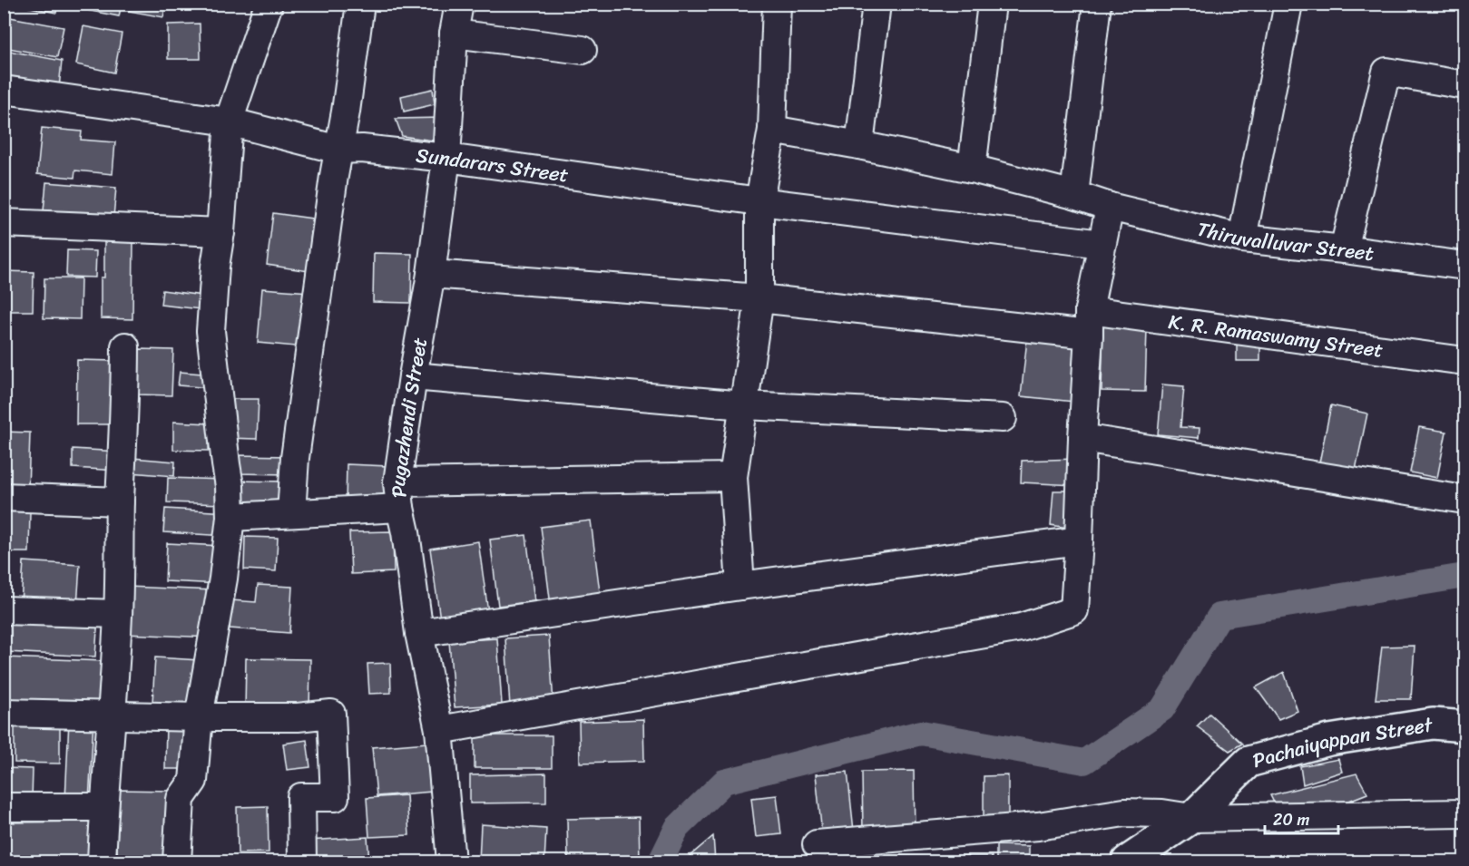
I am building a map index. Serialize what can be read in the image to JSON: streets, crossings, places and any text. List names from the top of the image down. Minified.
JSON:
{"streets":{"main road":["Pachaiyappan Street"],"street":["Sundarars Street","Thiruvalluvar Street","K. R. Ramaswamy Street","Pugazhendi Street"]},"crossings":[["Sundarars Street","Pugazhendi Street"],["K. R. Ramaswamy Street","Pugazhendi Street"]],"scale_bar":"20 m"}
